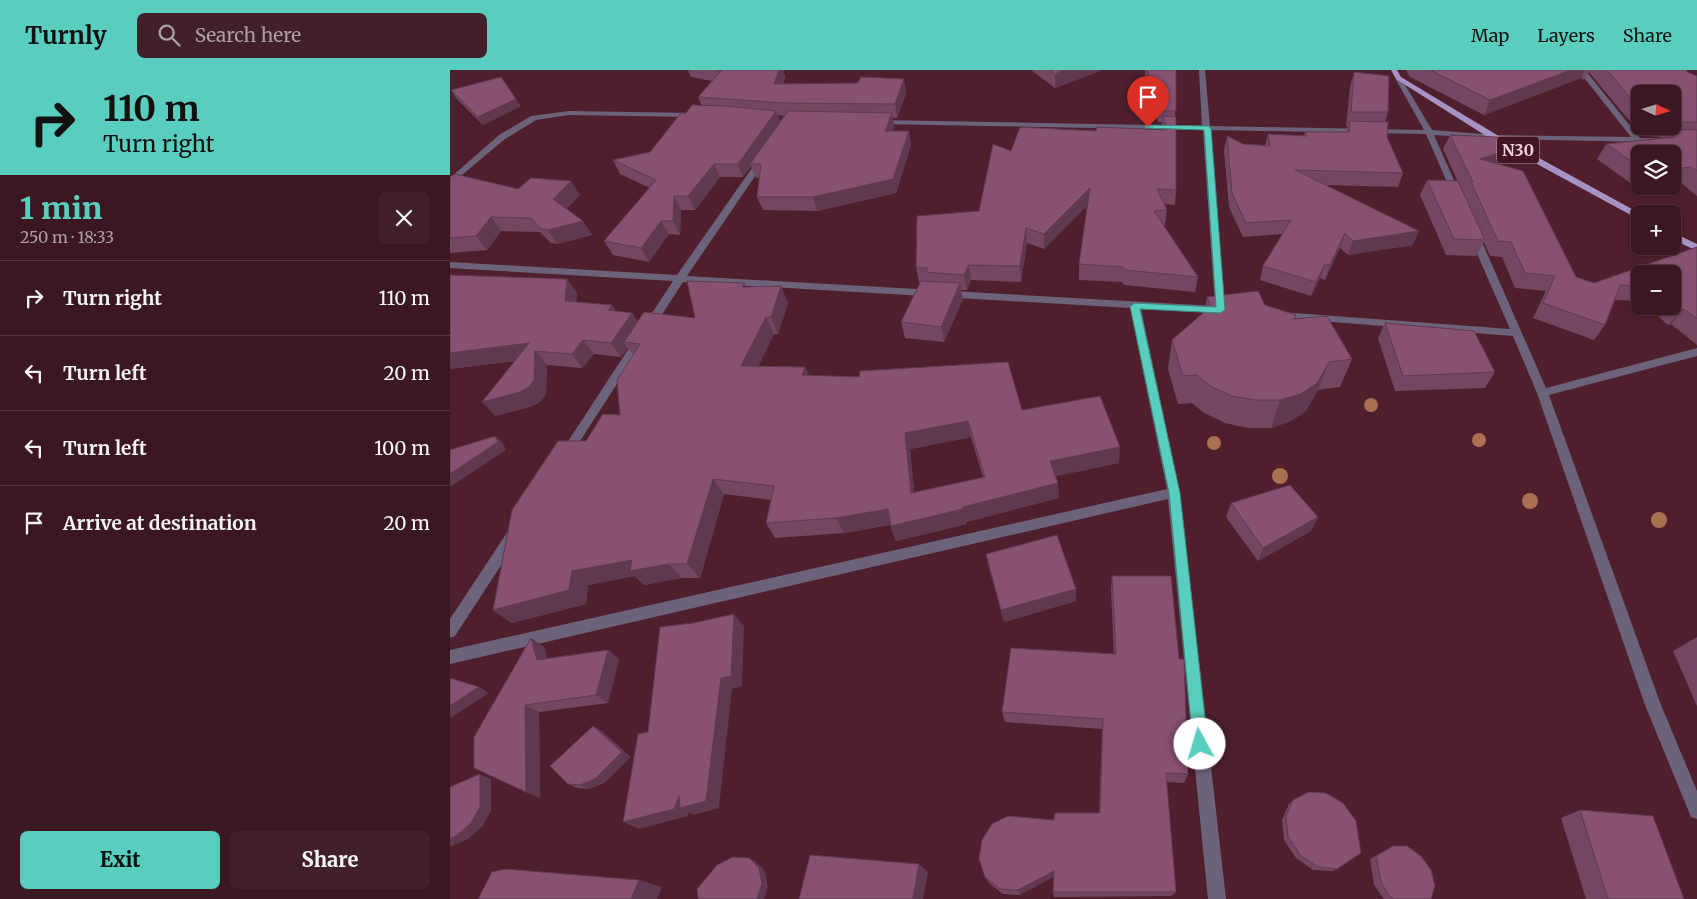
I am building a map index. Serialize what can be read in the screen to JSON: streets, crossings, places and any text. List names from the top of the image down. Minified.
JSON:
{"streets":{"main road":["N30"]},"north":"right","page":{"header":"Turnly","search":"Search here","nav":["Map","Layers","Share"],"turn":["110 m","Turn right"],"map_buttons":["+","−"],"heading":["1 min","250 m · 18:33"],"list":[{"name":"Turn right","value":"110 m"},{"name":"Turn left","value":"20 m"},{"name":"Turn left","value":"100 m"},{"name":"Arrive at destination","value":"20 m"}],"buttons":["Exit","Share"]}}
